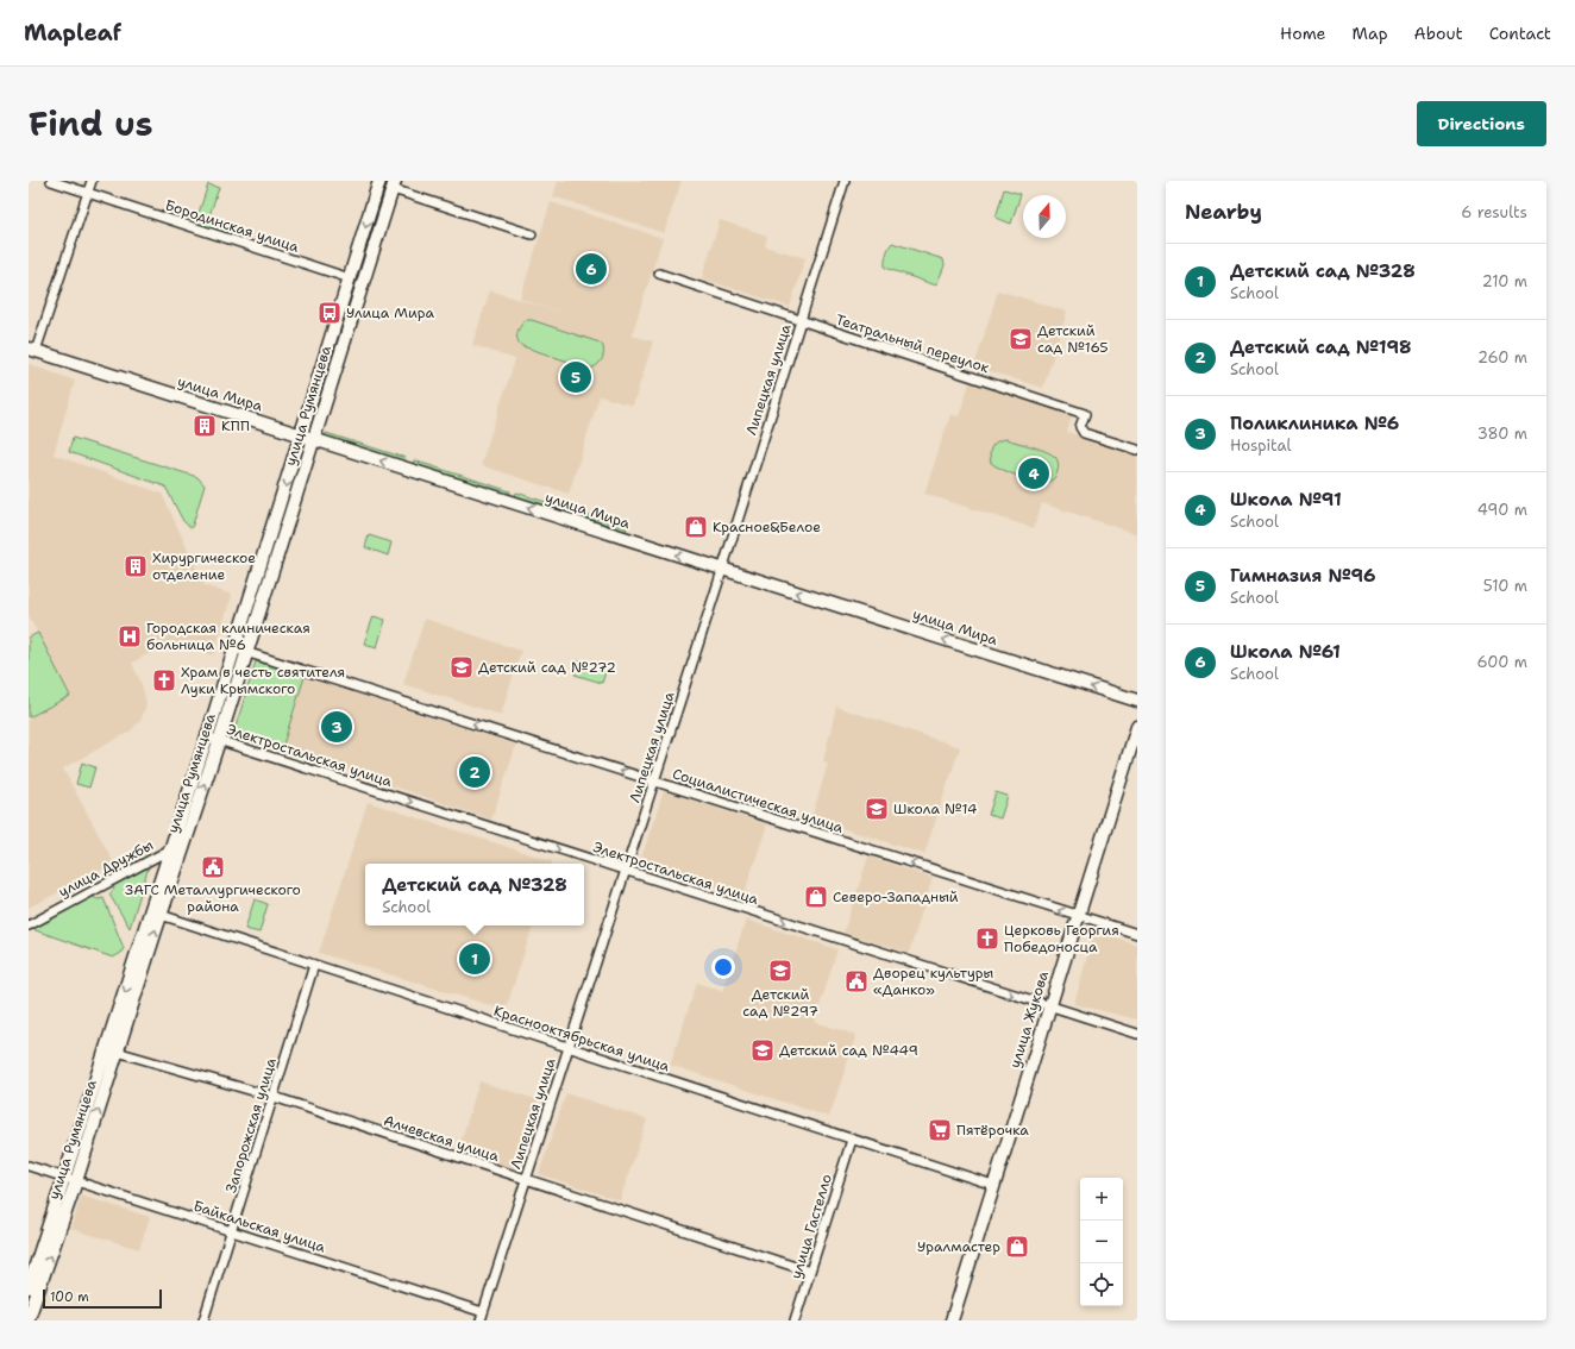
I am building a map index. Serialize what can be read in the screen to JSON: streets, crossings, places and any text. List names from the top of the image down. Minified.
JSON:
{"streets":{"main road":["улица Мира","улица Румянцева","улица Жукова"],"street":["Бородинская улица","Театральный переулок","Липецкая улица","Электростальская улица","Социалистическая улица","улица Дружбы","Краснооктябрьская улица","Запорожская улица","Алчевская улица","Байкальская улица","улица Гастелло"]},"crossings":[["Бородинская улица","улица Румянцева"],["Театральный переулок","Липецкая улица"],["Липецкая улица","улица Мира"],["Липецкая улица","Электростальская улица"],["Липецкая улица","Социалистическая улица"],["Липецкая улица","Краснооктябрьская улица"],["Липецкая улица","Алчевская улица"],["Липецкая улица","Байкальская улица"],["улица Мира","улица Румянцева"],["улица Румянцева","Электростальская улица"],["улица Румянцева","Социалистическая улица"],["улица Румянцева","улица Дружбы"],["улица Румянцева","Краснооктябрьская улица"],["улица Румянцева","Алчевская улица"],["улица Румянцева","Байкальская улица"],["Электростальская улица","улица Жукова"],["Социалистическая улица","улица Жукова"],["улица Жукова","Краснооктябрьская улица"],["Краснооктябрьская улица","Запорожская улица"],["Краснооктябрьская улица","улица Гастелло"],["Запорожская улица","Алчевская улица"],["Запорожская улица","Байкальская улица"],["Алчевская улица","улица Гастелло"]],"one_way":["улица Мира","Электростальская улица","Социалистическая улица"],"places":{"bus stop":["Улица Мира"],"school or university":["Детский сад №165","Детский сад №272","Школа №14","Детский сад №297","Детский сад №449"],"building":["КПП","Хирургическое отделение"],"shop":["Красное&Белое","Северо-Западный","Уралмастер"],"hospital":["Городская клиническая больница №6"],"church":["Храм в честь святителя Луки Крымского","Церковь Георгия Победоносца"],"public building":["ЗАГС Металлургического района","Дворец культуры «Данко»"],"supermarket":["Пятёрочка"]},"scale_bar":"100 m","north":"top","page":{"header":"Mapleaf","nav":["Home","Map","About","Contact"],"title":"Find us","buttons":"Directions","heading":["Nearby","6 results"],"list":[{"mark":"1","name":"Детский сад №328","note":"School","value":"210 m"},{"mark":"2","name":"Детский сад №198","note":"School","value":"260 m"},{"mark":"3","name":"Поликлиника №6","note":"Hospital","value":"380 m"},{"mark":"4","name":"Школа №91","note":"School","value":"490 m"},{"mark":"5","name":"Гимназия №96","note":"School","value":"510 m"},{"mark":"6","name":"Школа №61","note":"School","value":"600 m"}],"pins":["6","5","4","3","2","1"],"popup":["Детский сад №328","School"],"map_buttons":["+","−"],"scale":"100 m"}}
